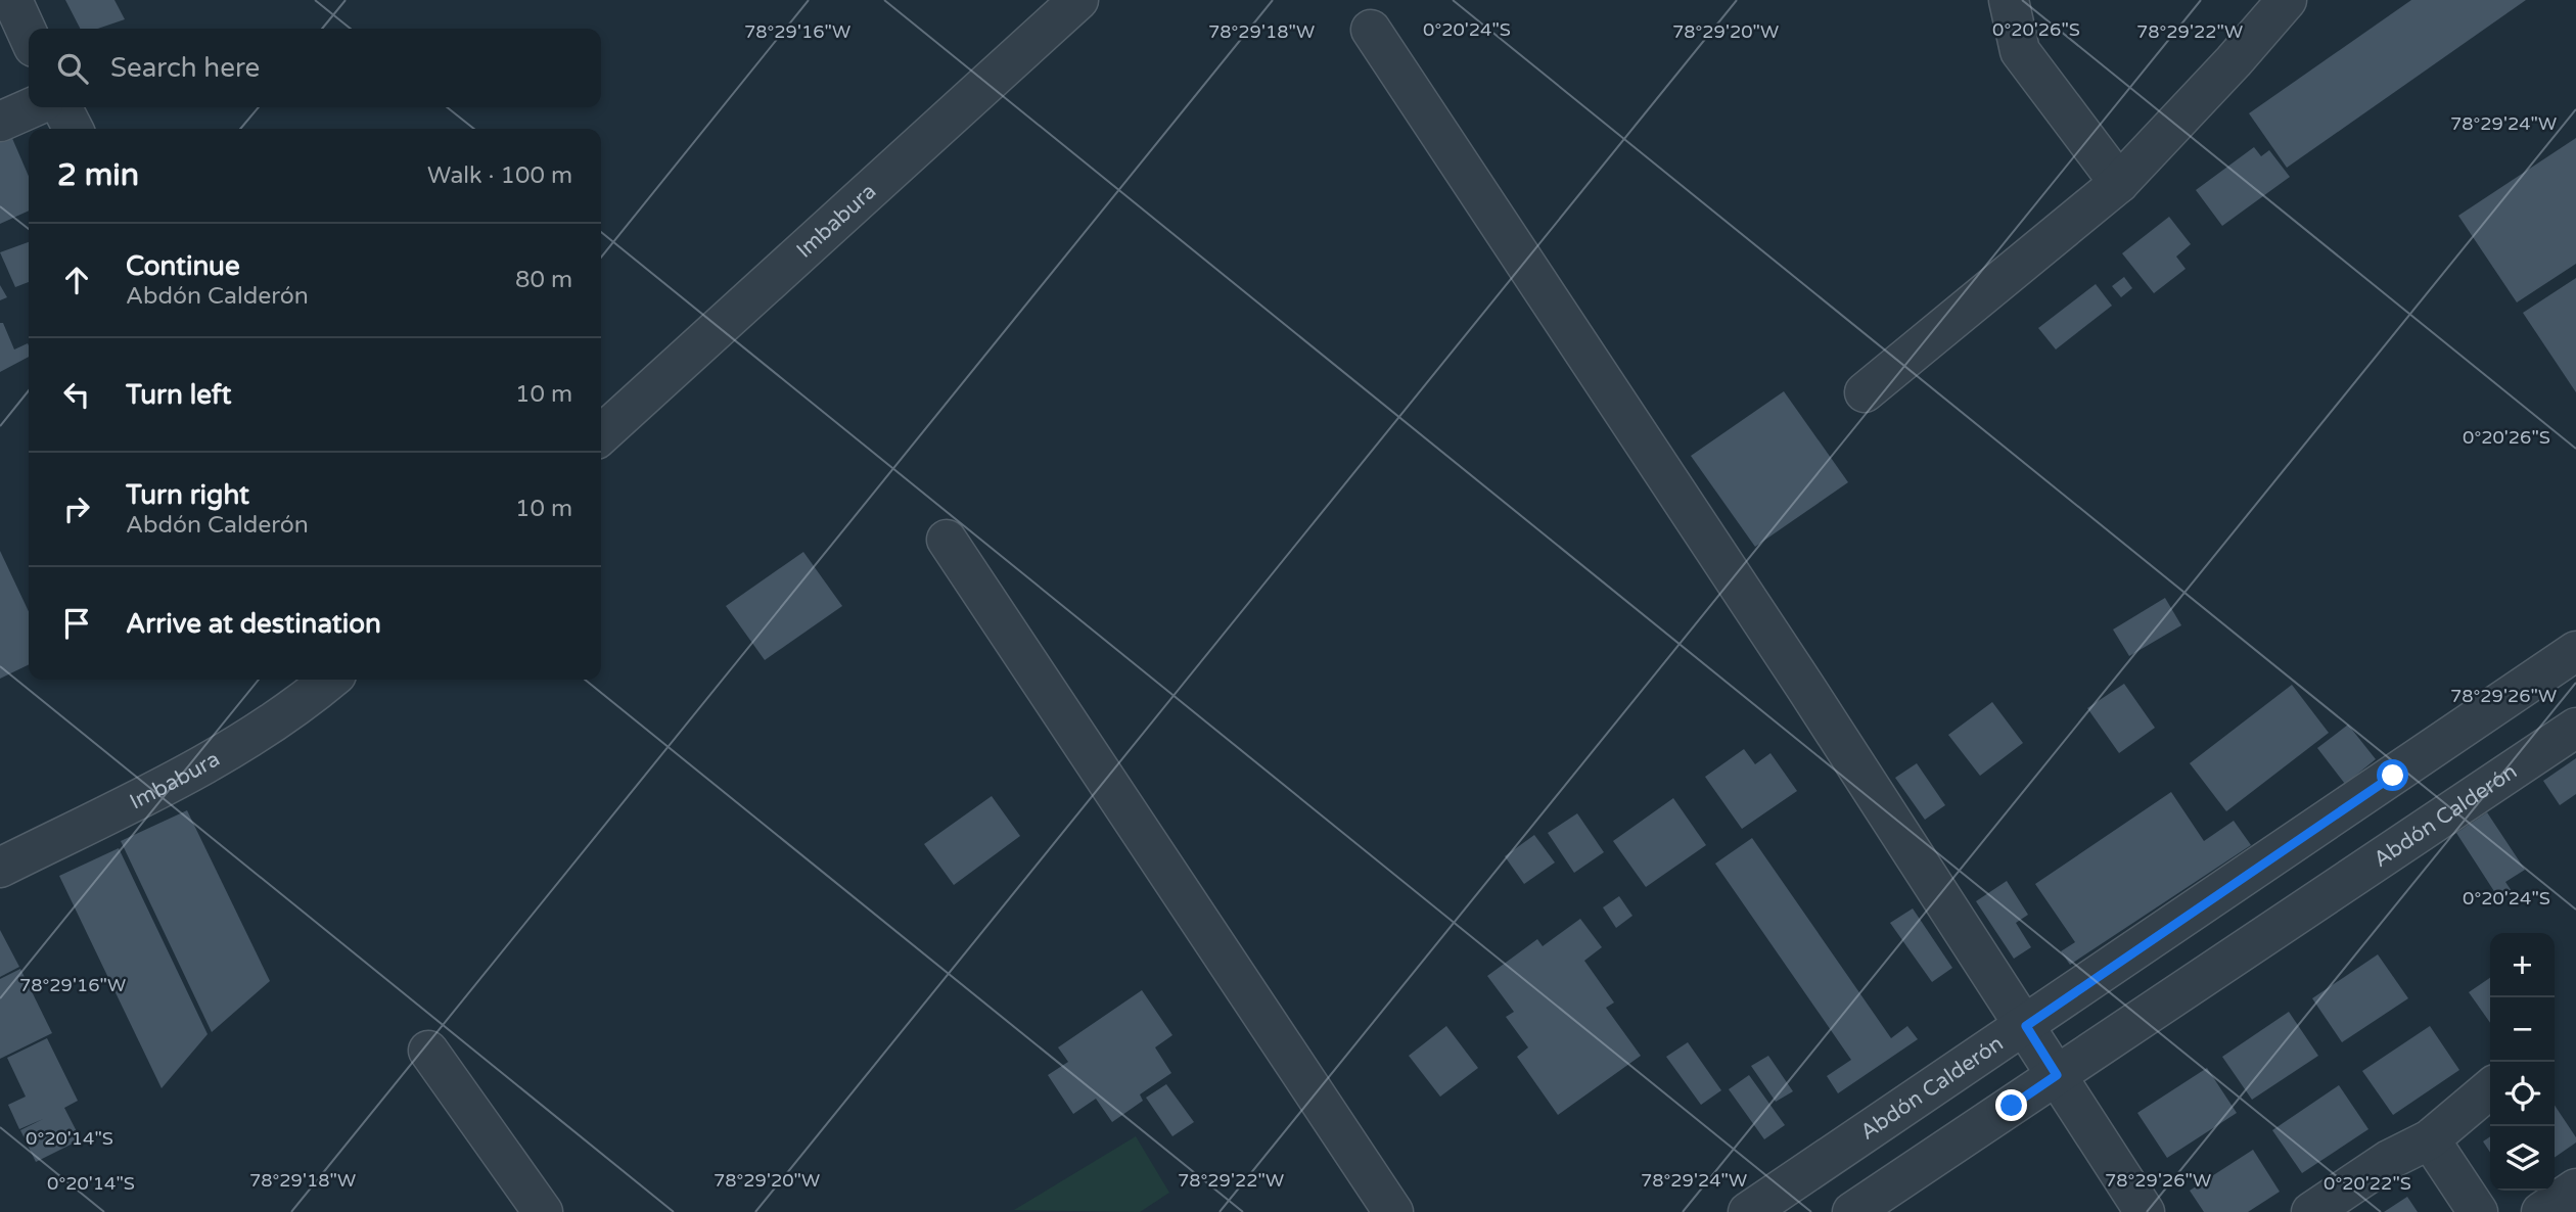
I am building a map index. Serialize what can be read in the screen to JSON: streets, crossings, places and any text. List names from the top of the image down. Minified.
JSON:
{"streets":{"street":["Imbabura","Abdón Calderón"]},"page":{"search":"Search here","heading":["2 min","Walk · 100 m"],"list":[["Continue","Abdón Calderón","80 m"],["Turn left","10 m"],["Turn right","Abdón Calderón","10 m"],"Arrive at destination"],"map_buttons":["+","−"]},"coordinates":["0°20'24\"S","0°20'26\"S","78°29'16\"W","78°29'18\"W","78°29'20\"W","78°29'22\"W","78°29'24\"W","78°29'26\"W","0°20'14\"S","0°20'22\"S"]}
